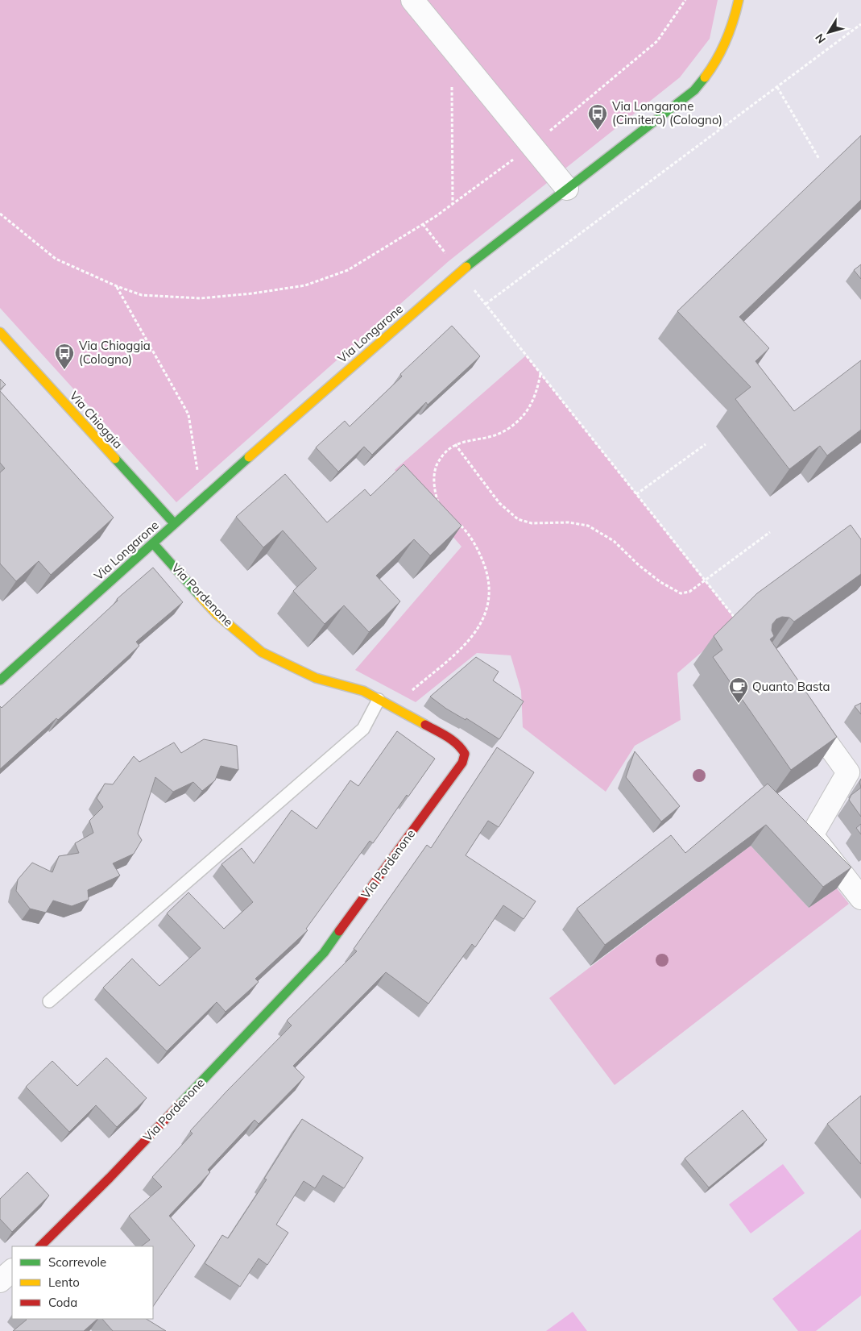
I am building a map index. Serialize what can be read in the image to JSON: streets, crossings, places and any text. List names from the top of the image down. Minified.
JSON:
{"streets":{"street":["Via Longarone","Via Chioggia","Via Pordenone"]},"crossings":[["Via Longarone","Via Chioggia"],["Via Longarone","Via Pordenone"]],"places":{"bus stop":["Via Longarone (Cimitero) (Cologno)","Via Chioggia (Cologno)"],"cafe":["Quanto Basta"]},"legend":["Scorrevole","Lento","Coda"],"north":"bottom left"}
